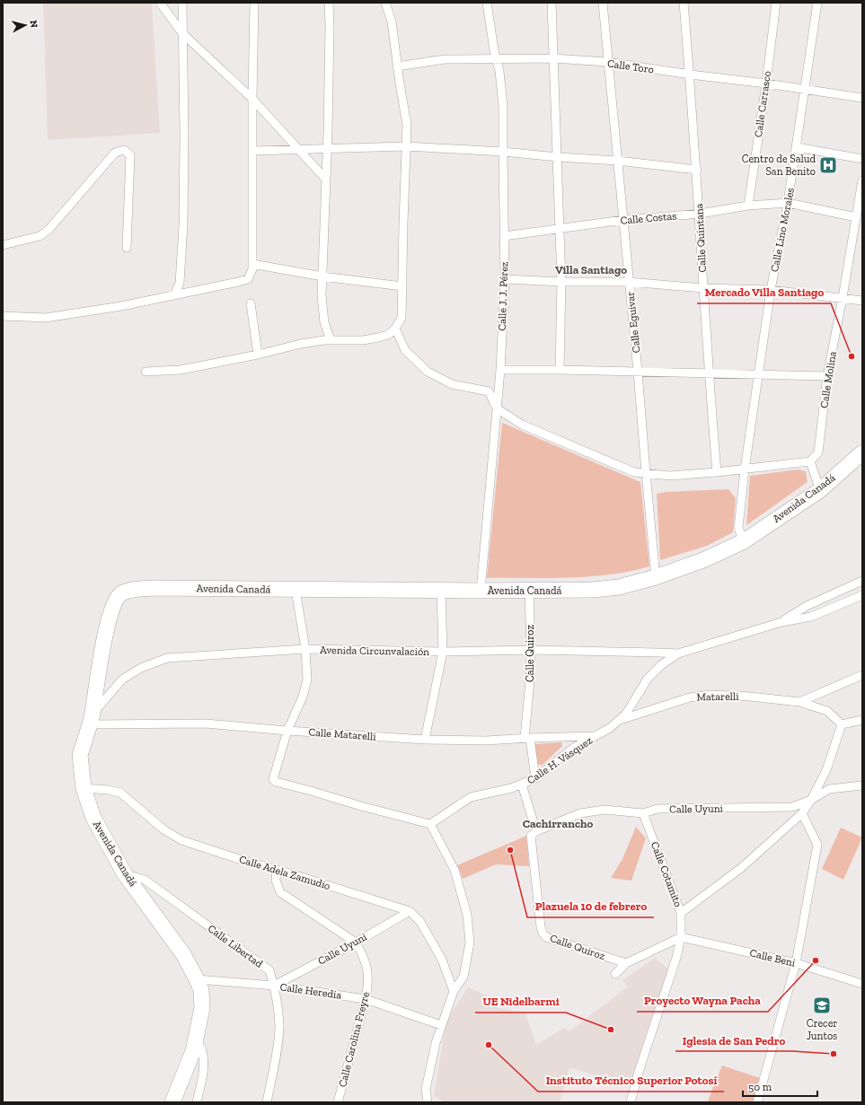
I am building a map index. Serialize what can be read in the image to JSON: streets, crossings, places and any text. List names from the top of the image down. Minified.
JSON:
{"streets":{"highway":["Avenida Canadá"],"street":["Calle Toro","Calle Carrasco","Calle Costas","Calle Lino Morales","Calle Quintana","Calle J. J. Pérez","Calle Eguivar","Calle Molina","Avenida Circunvalación","Calle Quiroz","Matarelli","Calle Matarelli","Calle H. Vásquez","Calle Uyuni","Calle Adela Zamudio","Calle Cotamito","Calle Libertad","Calle Beni","Calle Heredia","Calle Carolina Freyre"]},"crossings":[["Calle Toro","Calle Carrasco"],["Calle Toro","Calle Lino Morales"],["Calle Toro","Calle Quintana"],["Calle Toro","Calle J. J. Pérez"],["Calle Toro","Calle Eguivar"],["Calle Carrasco","Calle Costas"],["Calle Costas","Calle Lino Morales"],["Calle Costas","Calle Quintana"],["Calle Costas","Calle J. J. Pérez"],["Calle Costas","Calle Eguivar"],["Calle Costas","Calle Molina"],["Calle Lino Morales","Avenida Canadá"],["Calle J. J. Pérez","Avenida Canadá"],["Calle Eguivar","Avenida Canadá"],["Avenida Canadá","Avenida Circunvalación"],["Avenida Canadá","Calle Quiroz"],["Avenida Canadá","Calle Matarelli"],["Avenida Canadá","Calle Adela Zamudio"],["Avenida Canadá","Calle Libertad"],["Avenida Canadá","Calle Heredia"],["Avenida Circunvalación","Calle Quiroz"],["Avenida Circunvalación","Calle Matarelli"],["Avenida Circunvalación","Calle H. Vásquez"],["Calle Quiroz","Calle Matarelli"],["Calle Quiroz","Calle H. Vásquez"],["Calle Quiroz","Calle Uyuni"],["Matarelli","Calle H. Vásquez"],["Calle Matarelli","Calle H. Vásquez"],["Calle Uyuni","Calle Adela Zamudio"],["Calle Uyuni","Calle Cotamito"],["Calle Uyuni","Calle Libertad"],["Calle Uyuni","Calle Heredia"],["Calle Uyuni","Calle Carolina Freyre"],["Calle Cotamito","Calle Beni"],["Calle Libertad","Calle Heredia"],["Calle Heredia","Calle Carolina Freyre"]],"districts":["Villa Santiago","Cachirrancho"],"places":{"hospital":["Centro de Salud San Benito"],"other":["Mercado Villa Santiago","Plazuela 10 de febrero","Proyecto Wayna Pacha","UE Nidelbarmi","Instituto Técnico Superior Potosí","Iglesia de San Pedro"],"school or university":["Crecer Juntos"]},"scale_bar":"50 m","north":"right"}
